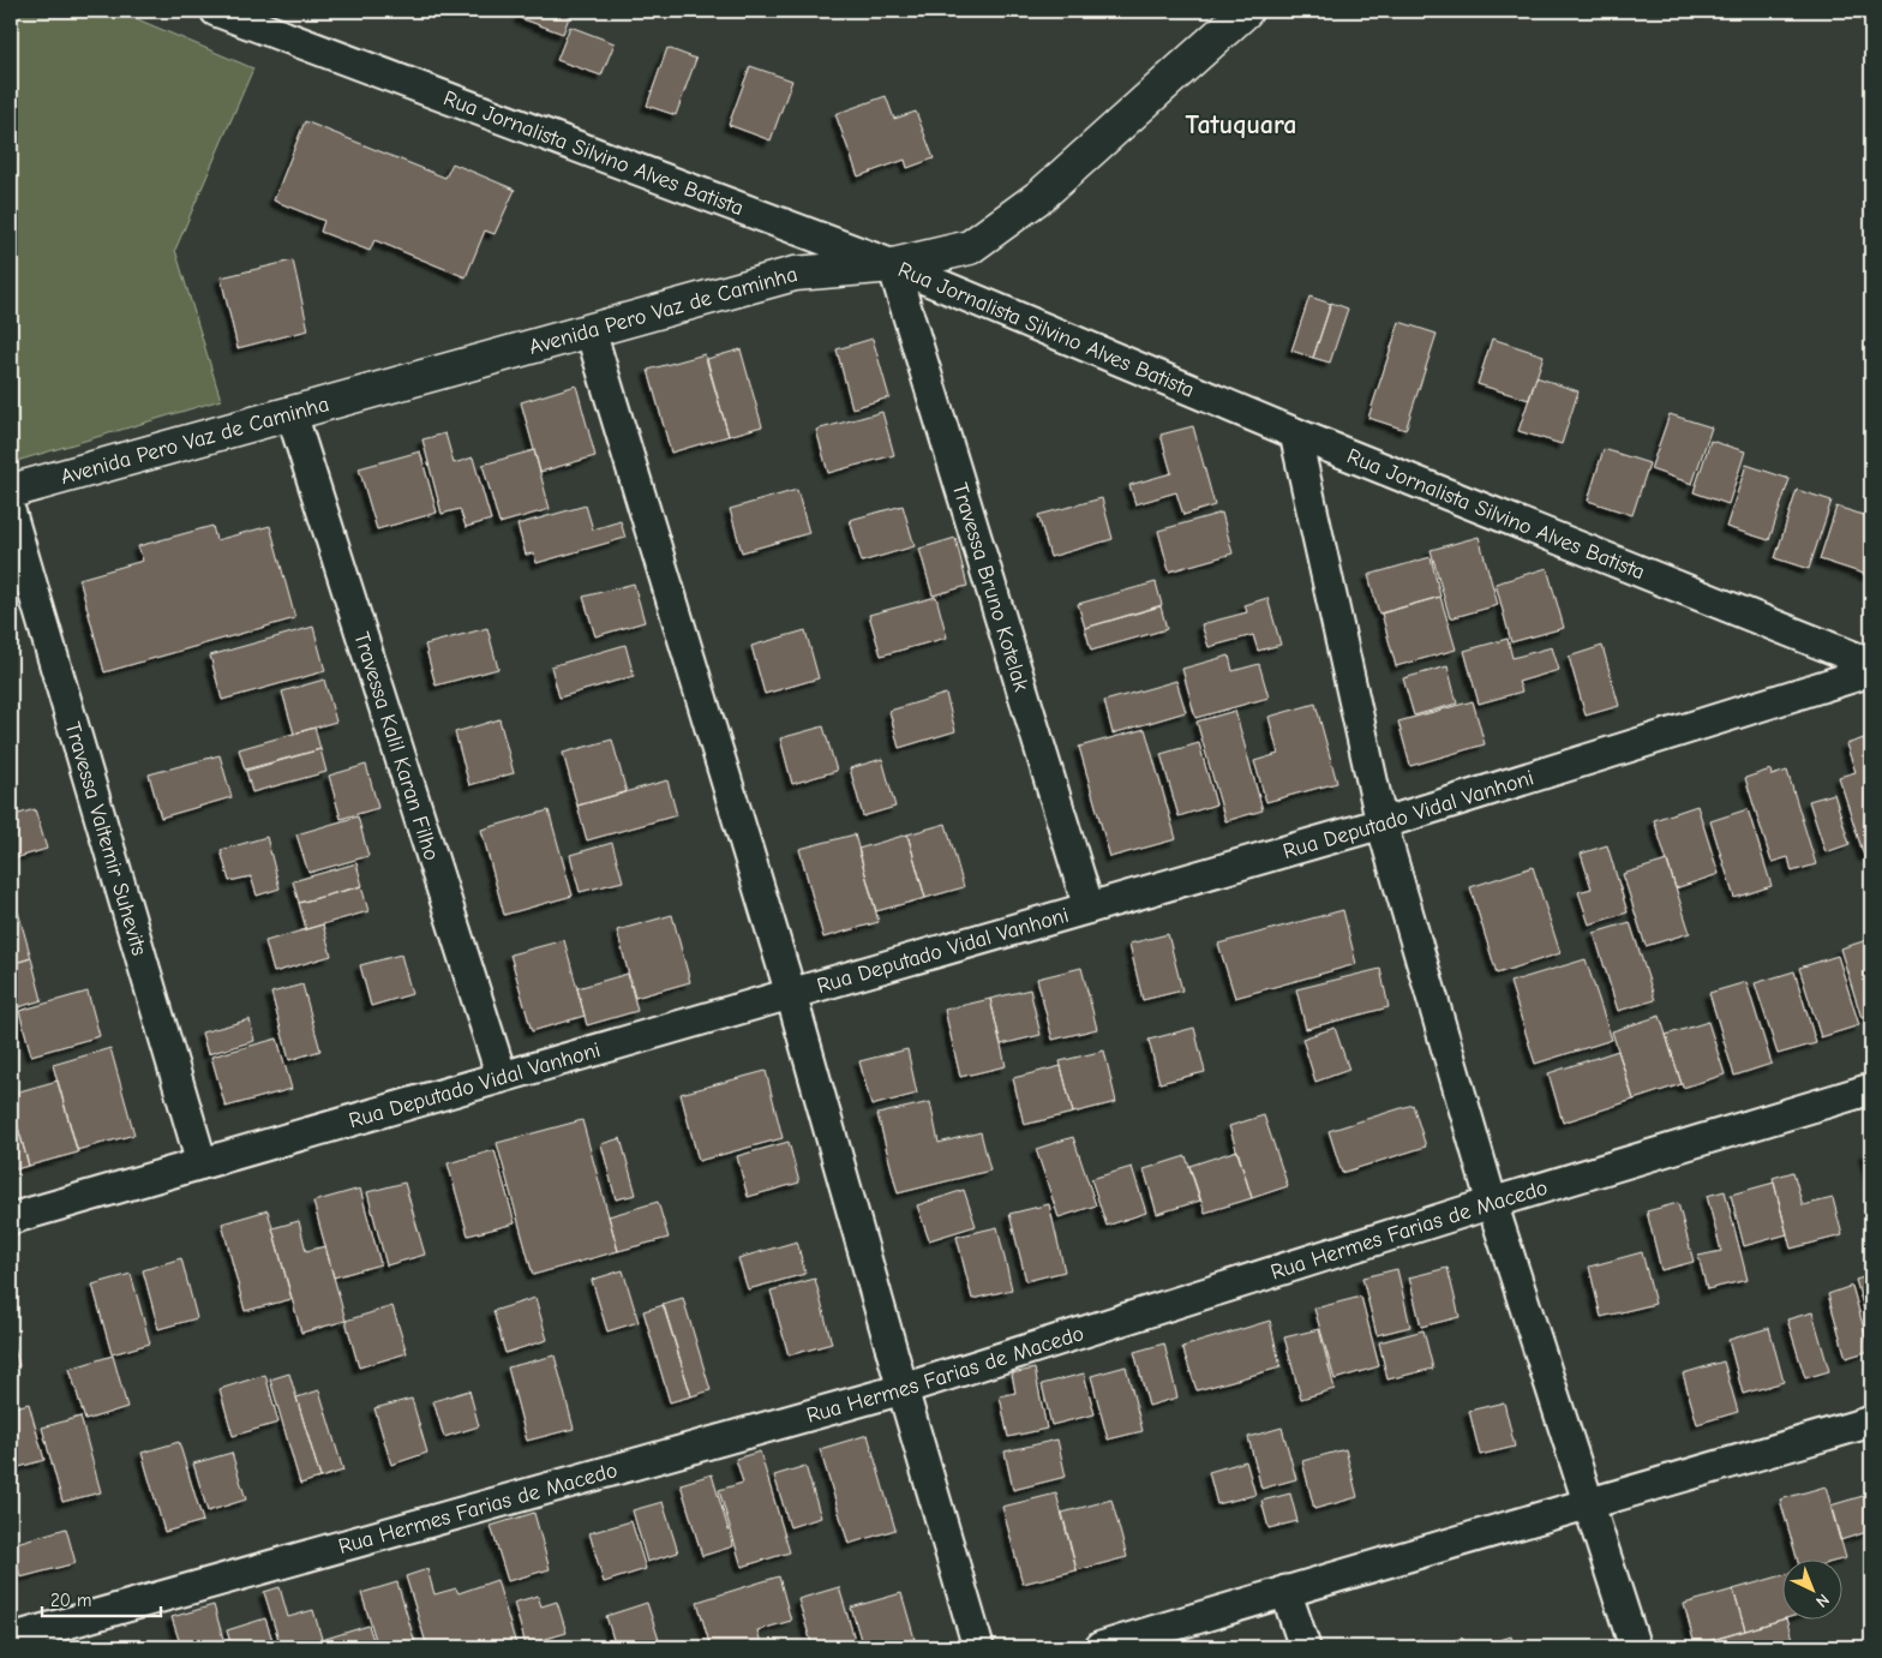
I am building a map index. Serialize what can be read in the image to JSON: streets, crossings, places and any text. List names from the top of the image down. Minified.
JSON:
{"streets":{"street":["Rua Jornalista Silvino Alves Batista","Avenida Pero Vaz de Caminha","Travessa Bruno Kotelak","Travessa Kalil Karan Filho","Rua Deputado Vidal Vanhoni","Travessa Valtemir Suhevits","Rua Hermes Farias de Macedo"]},"crossings":[["Rua Jornalista Silvino Alves Batista","Avenida Pero Vaz de Caminha"],["Rua Jornalista Silvino Alves Batista","Travessa Bruno Kotelak"],["Avenida Pero Vaz de Caminha","Travessa Bruno Kotelak"],["Avenida Pero Vaz de Caminha","Travessa Kalil Karan Filho"],["Travessa Bruno Kotelak","Rua Deputado Vidal Vanhoni"],["Travessa Kalil Karan Filho","Rua Deputado Vidal Vanhoni"],["Rua Deputado Vidal Vanhoni","Travessa Valtemir Suhevits"]],"districts":["Tatuquara"],"scale_bar":"20 m","north":"bottom right"}
